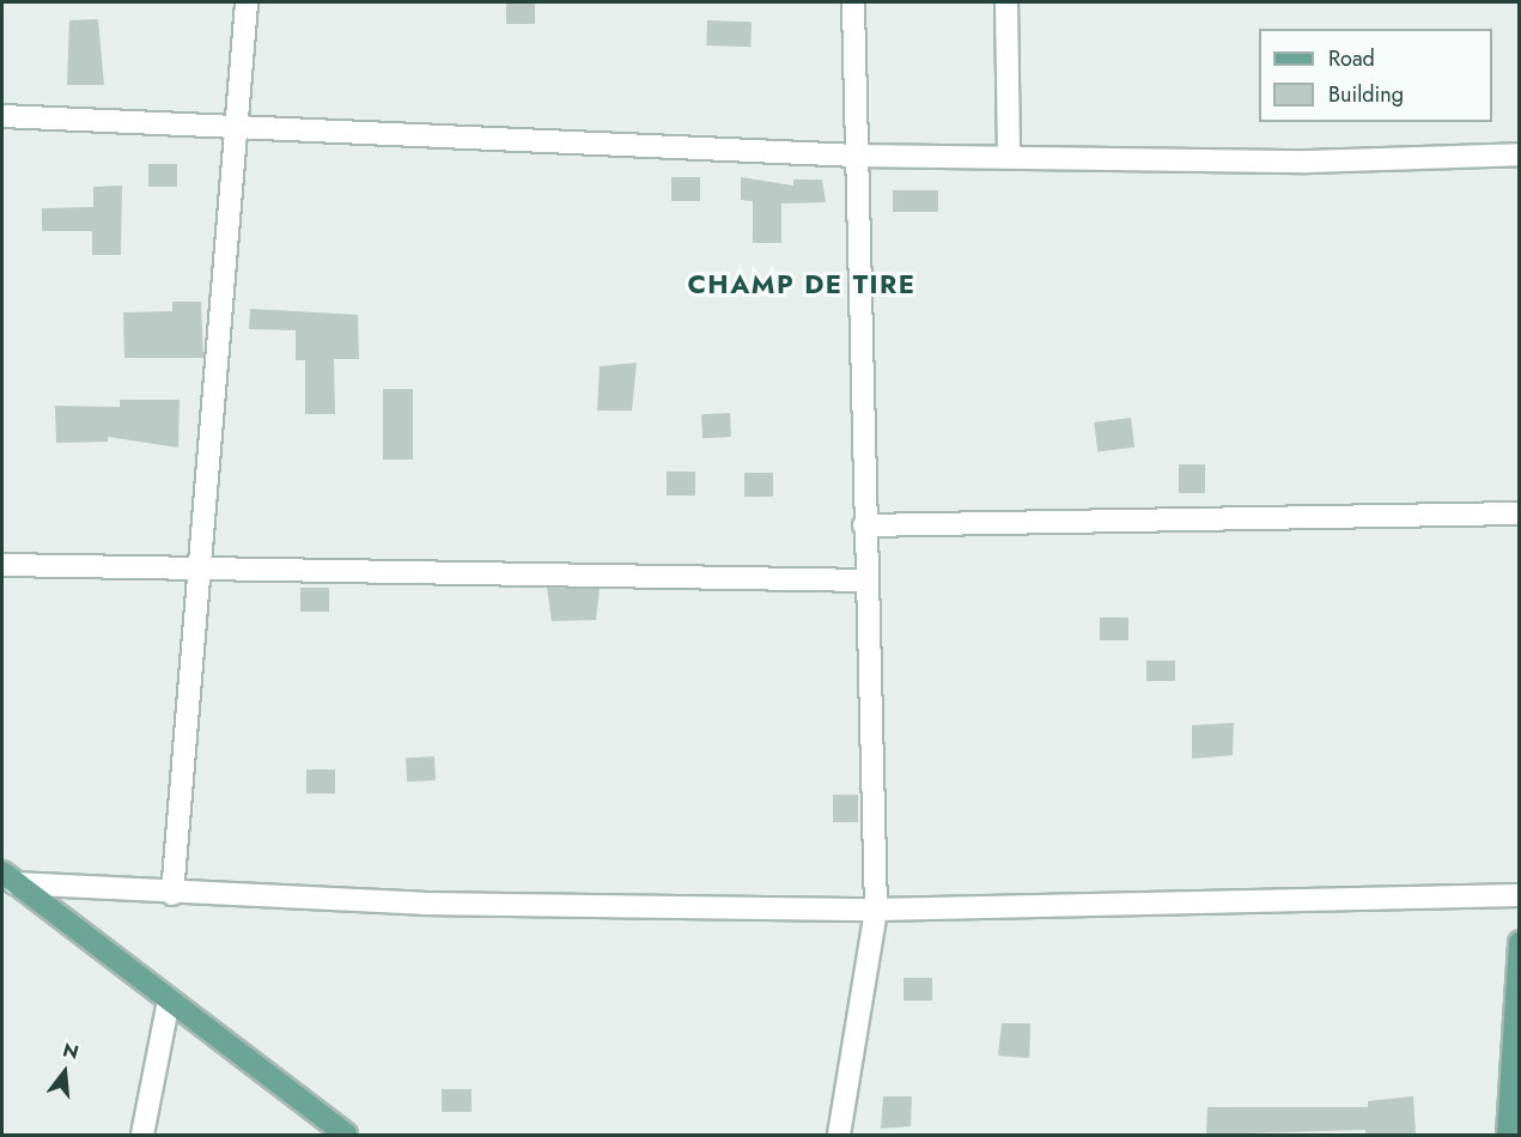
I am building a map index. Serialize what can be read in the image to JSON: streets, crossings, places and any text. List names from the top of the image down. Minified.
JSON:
{"districts":["CHAMP DE TIRE"],"legend":["Road","Building"],"north":"top"}
